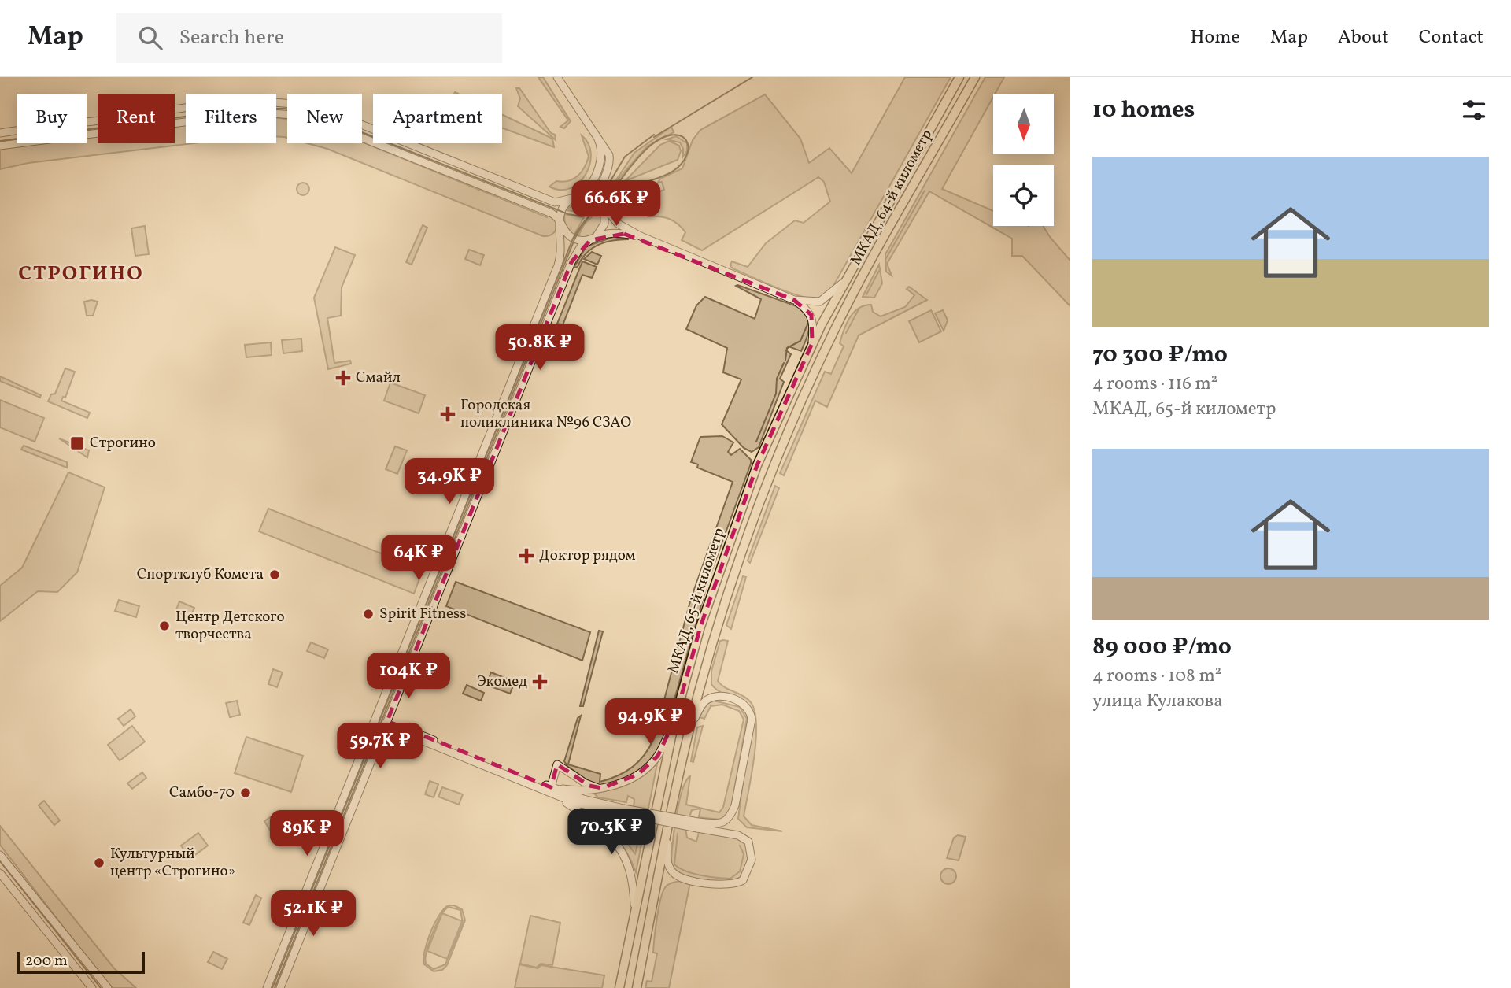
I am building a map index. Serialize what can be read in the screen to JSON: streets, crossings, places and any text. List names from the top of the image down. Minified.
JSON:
{"streets":{"highway":["МКАД, 64-й километр","МКАД, 65-й километр"]},"crossings":[["МКАД, 64-й километр","МКАД, 65-й километр"]],"districts":["СТРОГИНО"],"places":{"health":["Смайл","Городская поликлиника №96 СЗАО","Доктор рядом","Экомед"],"transit":["Строгино"],"other":["Спортклуб Комета","Spirit Fitness","Центр Детского творчества","Самбо-70","Культурный центр «Строгино»"]},"scale_bar":"200 m","north":"bottom","page":{"header":"Map","search":"Search here","nav":["Home","Map","About","Contact"],"heading":"10 homes","chip":["Buy","Rent","Filters","New","Apartment"],"list":[{"name":"70 300 ₽/mo","note":"4 rooms · 116 m² · МКАД, 65-й километр"},{"name":"89 000 ₽/mo","note":"4 rooms · 108 m² · улица Кулакова"}],"price":["66.6K ₽","50.8K ₽","34.9K ₽","64K ₽","104K ₽","94.9K ₽","59.7K ₽","70.3K ₽","89K ₽","52.1K ₽"],"scale":"200 m"}}
